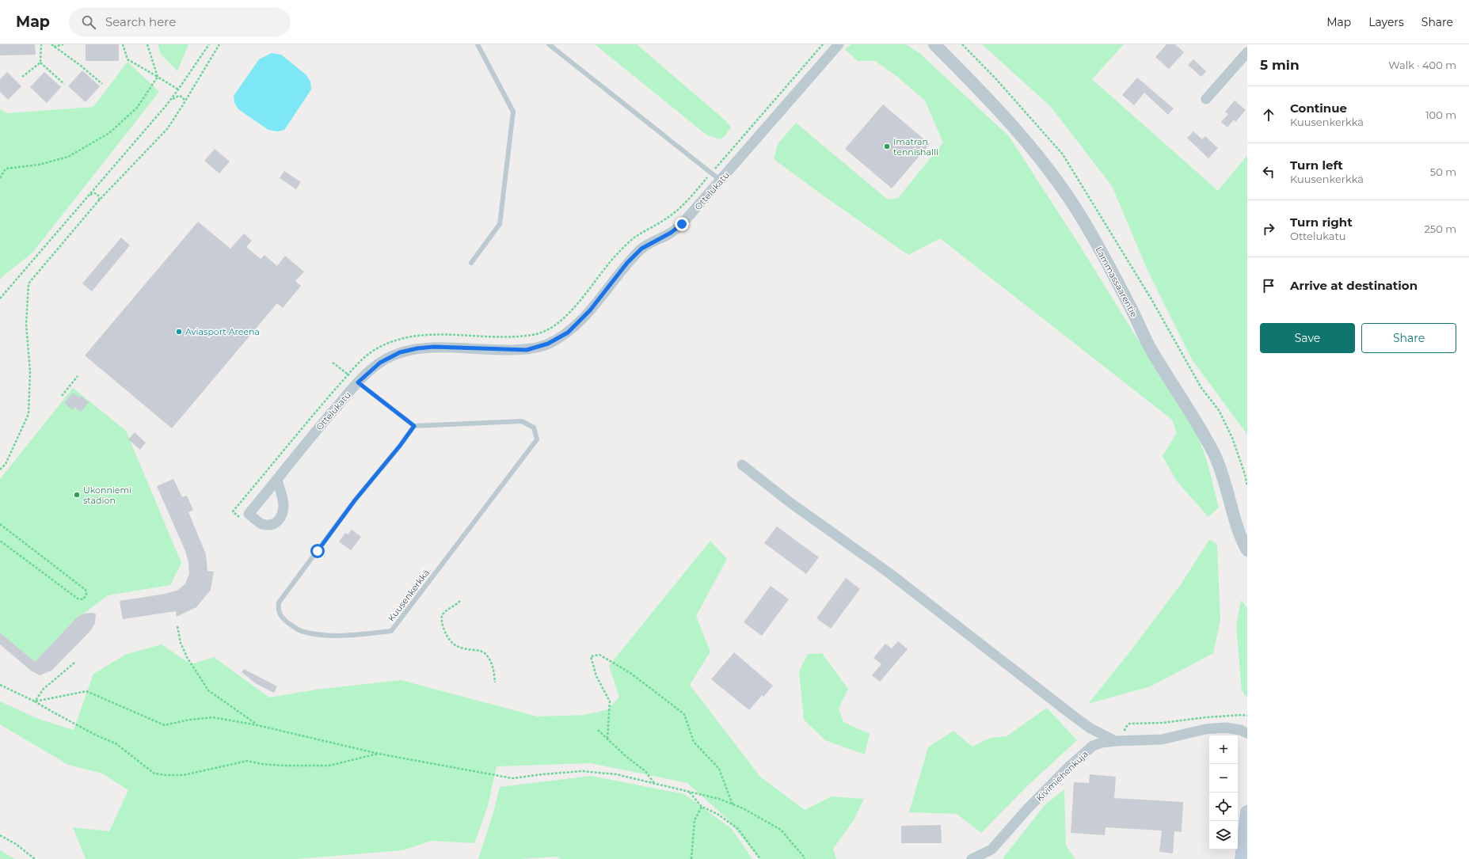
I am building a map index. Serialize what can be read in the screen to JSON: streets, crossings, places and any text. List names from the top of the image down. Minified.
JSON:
{"streets":{"street":["Ottelukatu","Lammassaarentie","Kivimiehenkuja"],"lane":["Kuusenkerkkä"]},"places":["Imatran tennishalli","Aviasport Areena","Ukonniemi stadion"],"page":{"header":"Map","search":"Search here","nav":["Map","Layers","Share"],"heading":["5 min","Walk · 400 m"],"list":[["Continue","Kuusenkerkkä","100 m"],["Turn left","Kuusenkerkkä","50 m"],["Turn right","Ottelukatu","250 m"],"Arrive at destination"],"buttons":["Save","Share"],"map_buttons":["+","−"]}}
